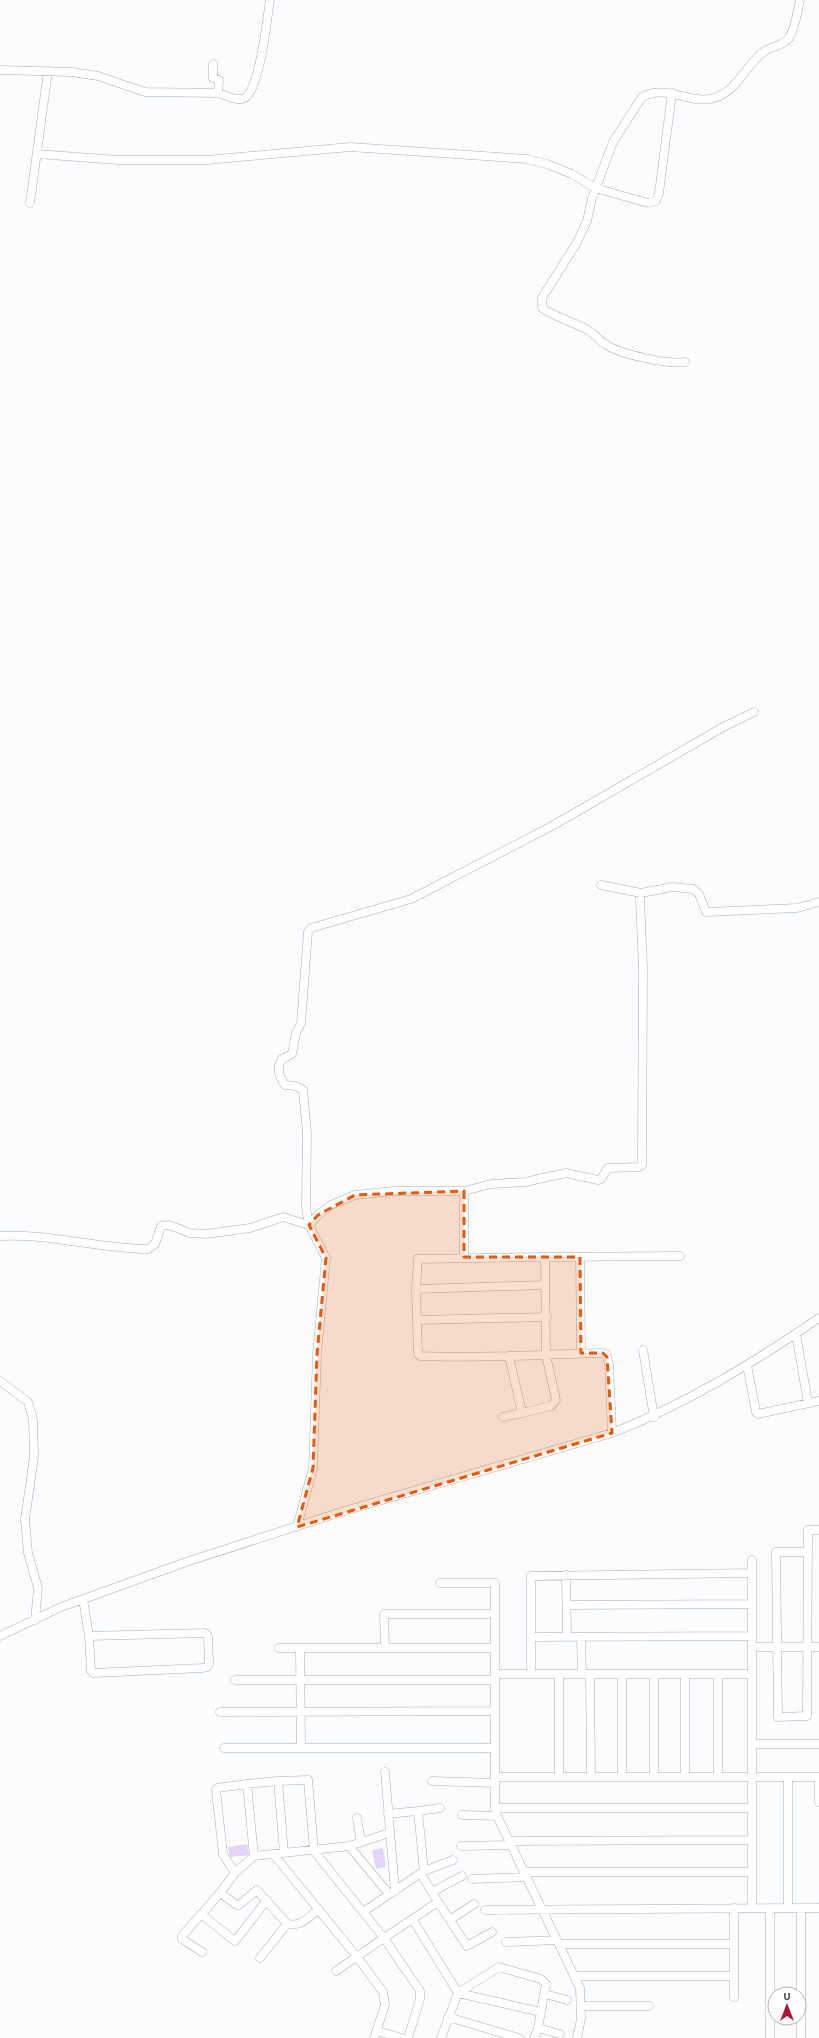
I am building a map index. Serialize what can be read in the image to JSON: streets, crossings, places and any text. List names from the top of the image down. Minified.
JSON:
{"north":"top"}
